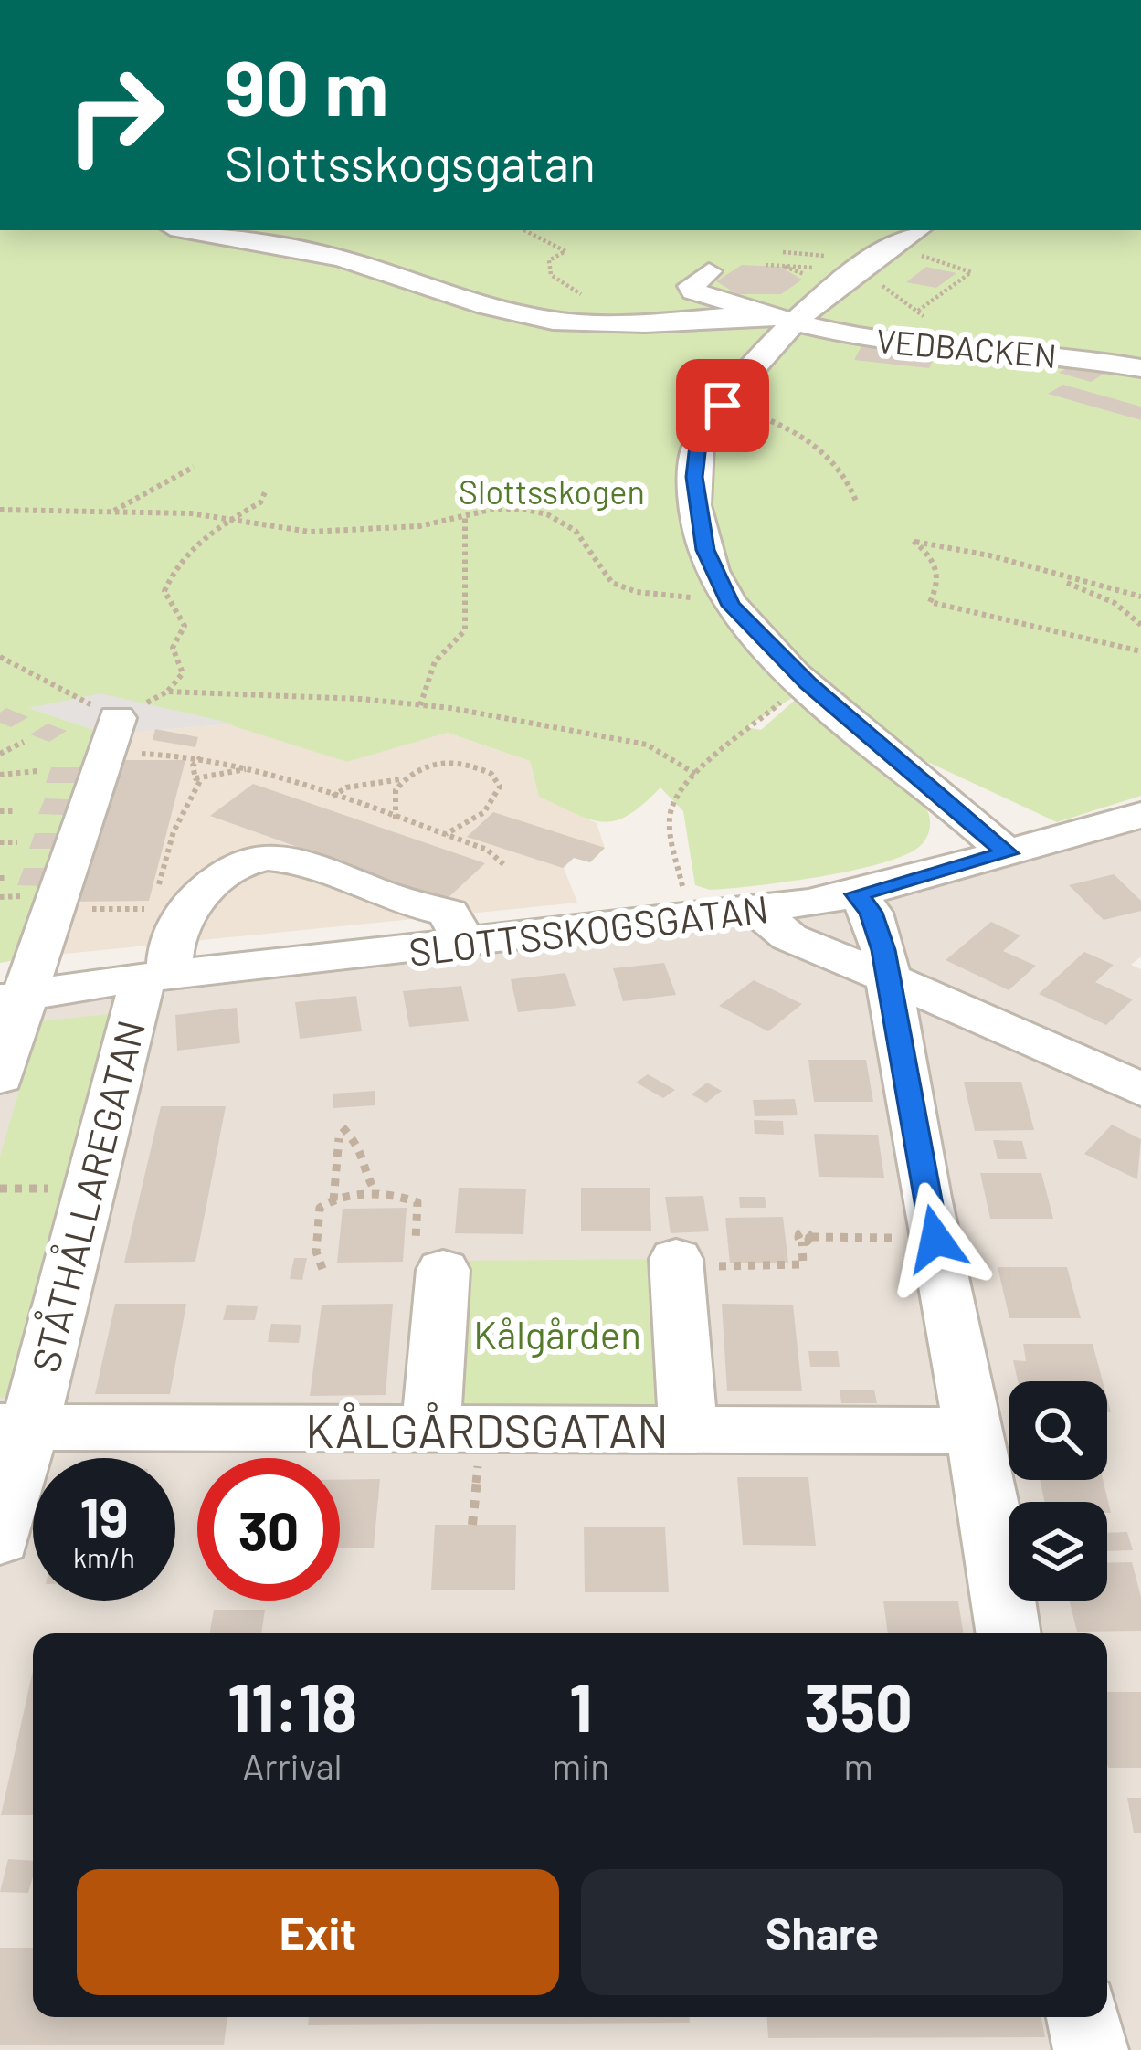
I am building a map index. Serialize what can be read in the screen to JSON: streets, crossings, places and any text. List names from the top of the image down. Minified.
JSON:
{"streets":{"street":["VEDBACKEN","SLOTTSSKOGSGATAN","STÅTHÅLLAREGATAN","KÅLGÅRDSGATAN"]},"crossings":[["SLOTTSSKOGSGATAN","STÅTHÅLLAREGATAN"],["STÅTHÅLLAREGATAN","KÅLGÅRDSGATAN"]],"parks":["Slottsskogen","Kålgården"],"page":{"turn":["90 m","Slottsskogsgatan"],"speed":"19 km/h","limit":"30","eta":["11:18","Arrival","1","min","350","m"],"buttons":["Exit","Share"]}}
